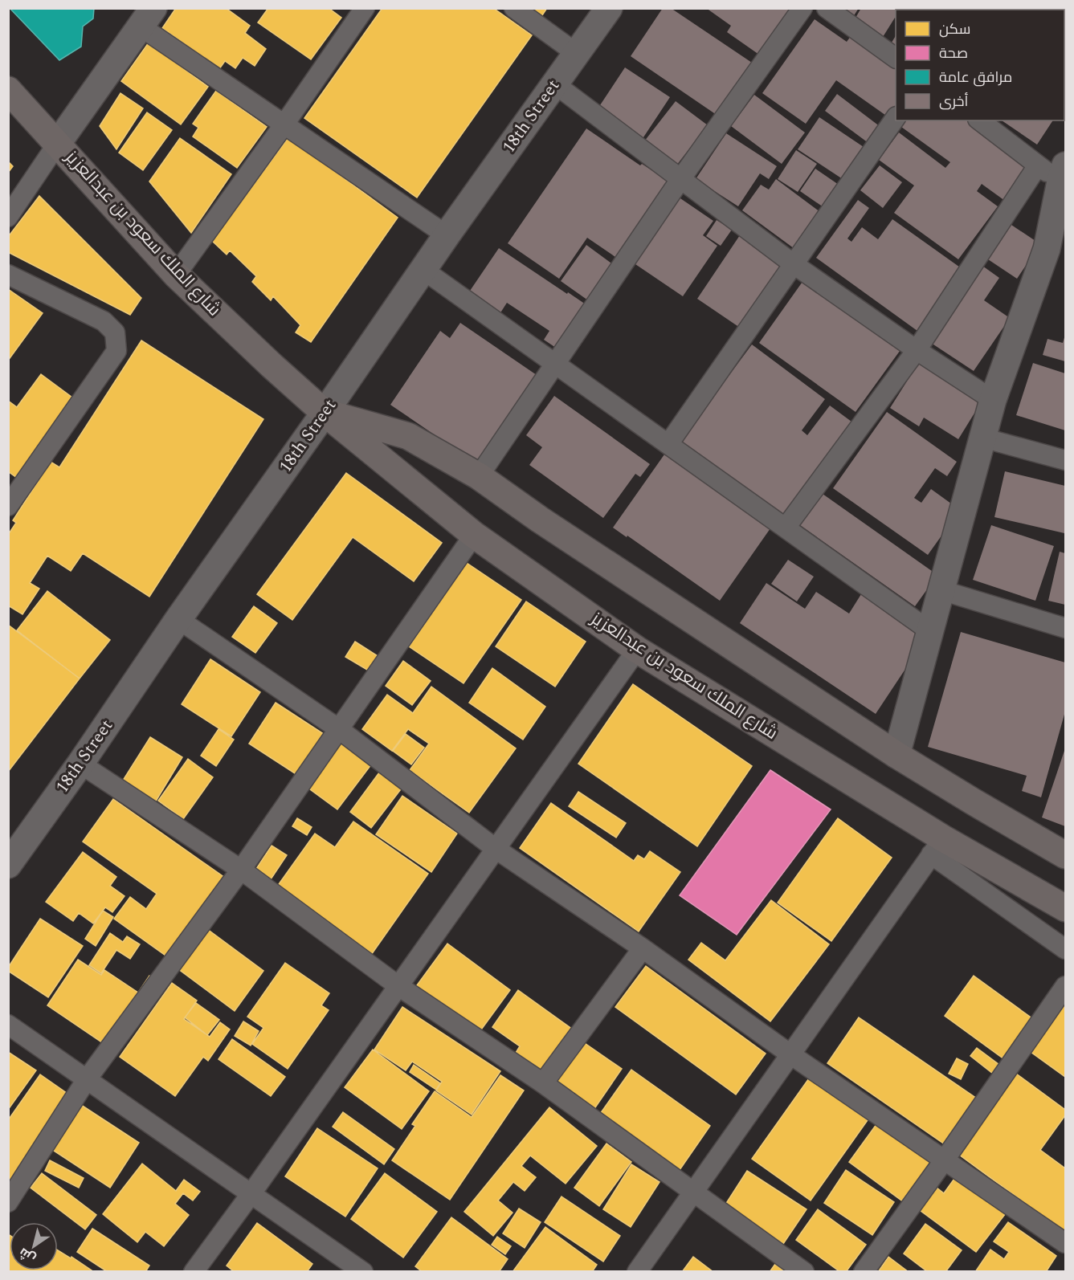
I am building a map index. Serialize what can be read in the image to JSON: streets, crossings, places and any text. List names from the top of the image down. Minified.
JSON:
{"streets":{"main road":["شارع الملك سعود بن عبدالعزيز"],"street":["18th Street"]},"crossings":[["18th Street","شارع الملك سعود بن عبدالعزيز"]],"legend":["سكن","صحة","مرافق عامة","أخرى"],"north":"bottom left"}
